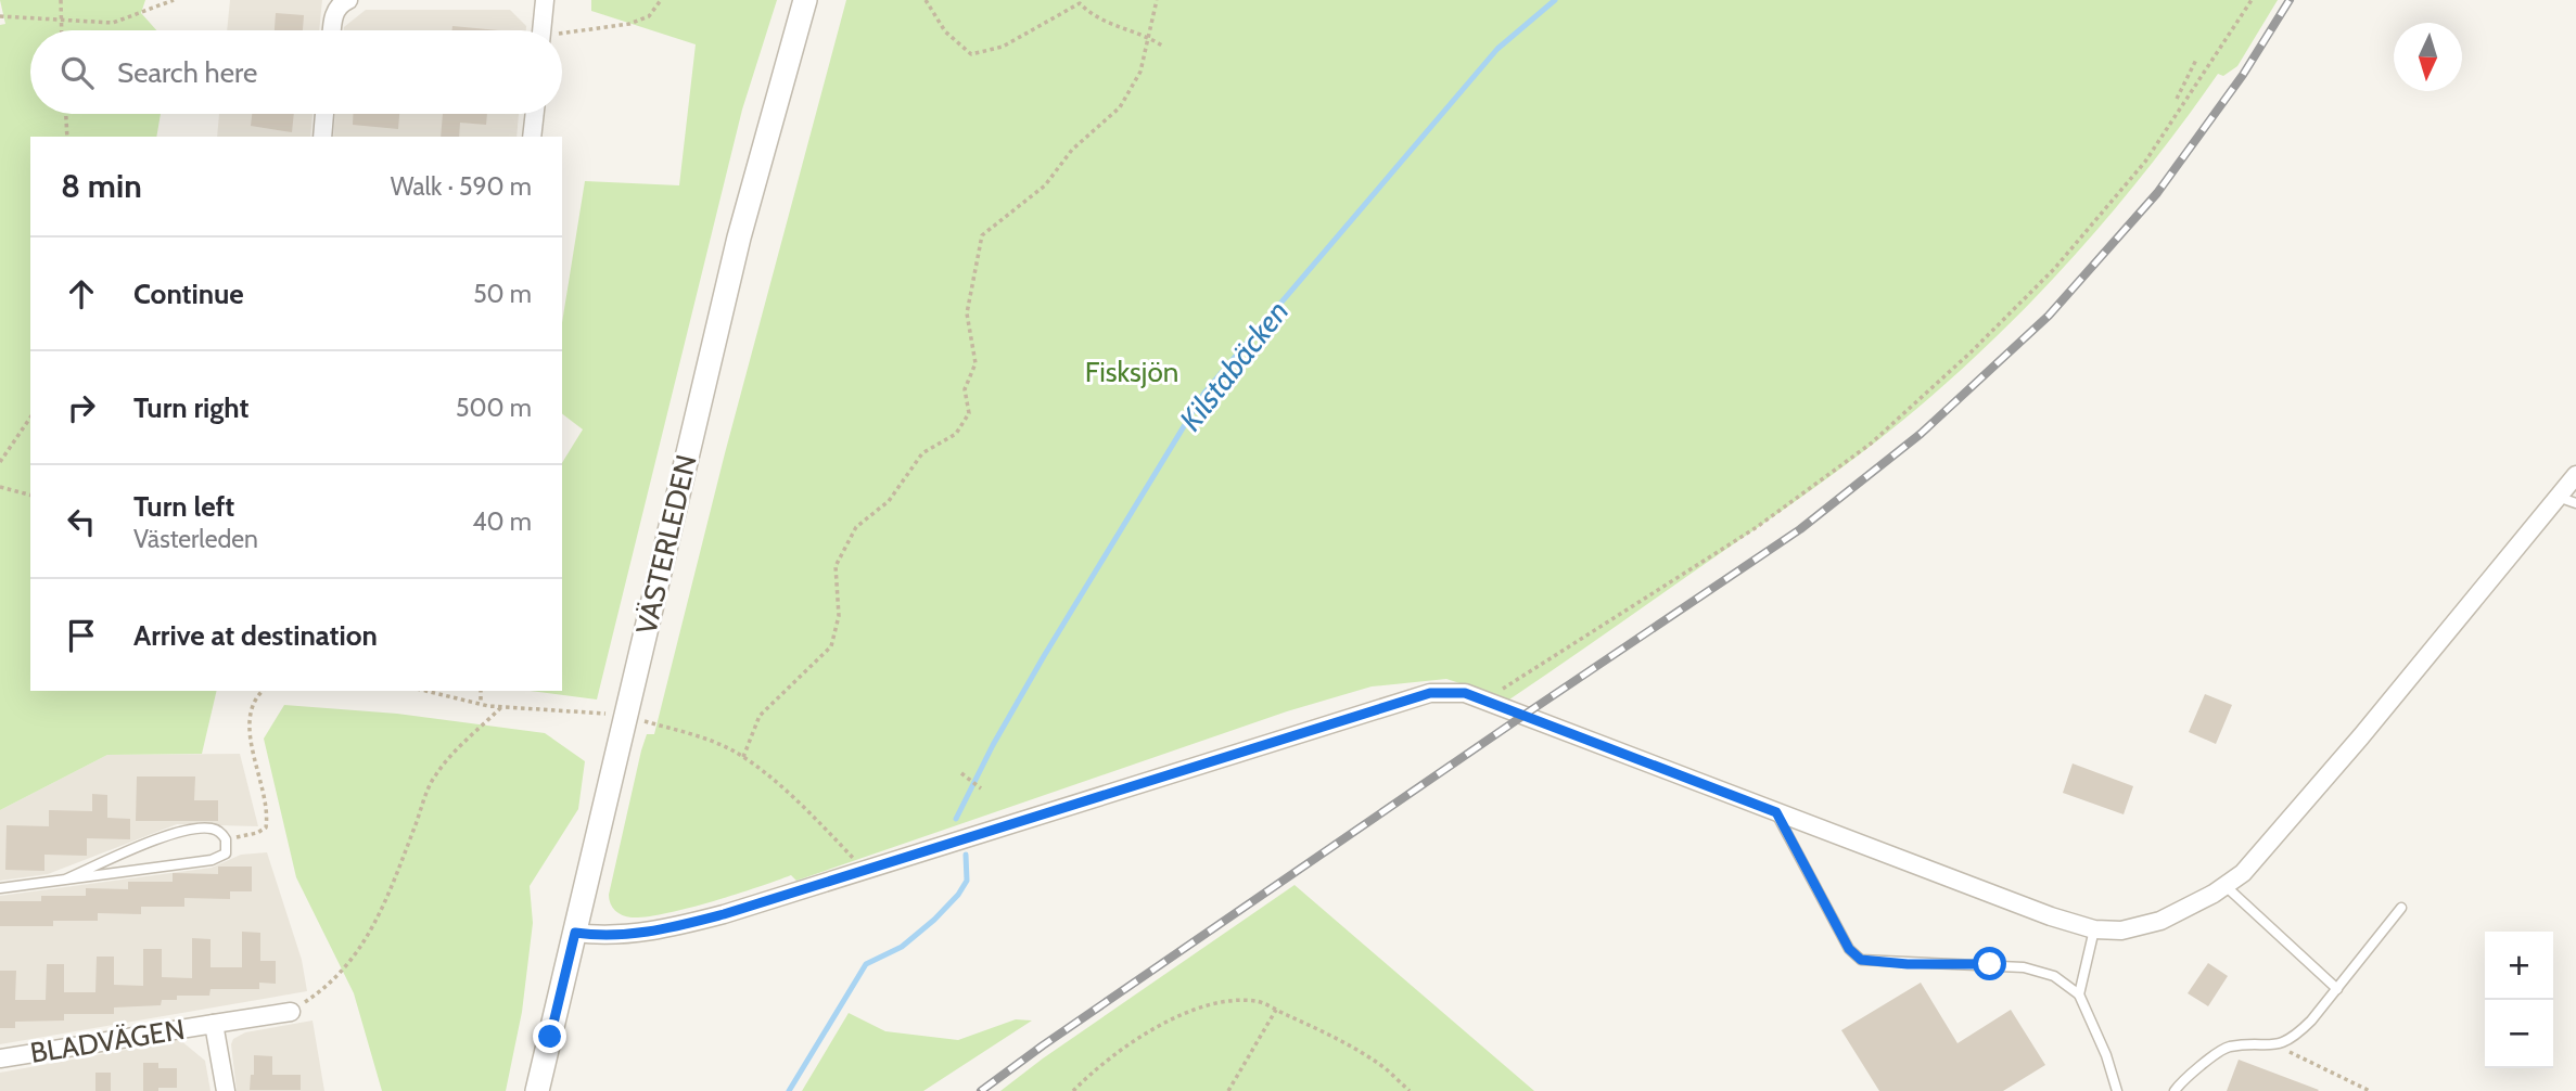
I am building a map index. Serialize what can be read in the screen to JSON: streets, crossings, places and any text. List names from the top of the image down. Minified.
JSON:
{"streets":{"street":["VÄSTERLEDEN","BLADVÄGEN"]},"water":["Kilstabäcken"],"parks":["Fisksjön"],"north":"bottom","page":{"search":"Search here","heading":["8 min","Walk · 590 m"],"list":[["Continue","50 m"],["Turn right","500 m"],["Turn left","Västerleden","40 m"],"Arrive at destination"],"map_buttons":["+","−"]}}
